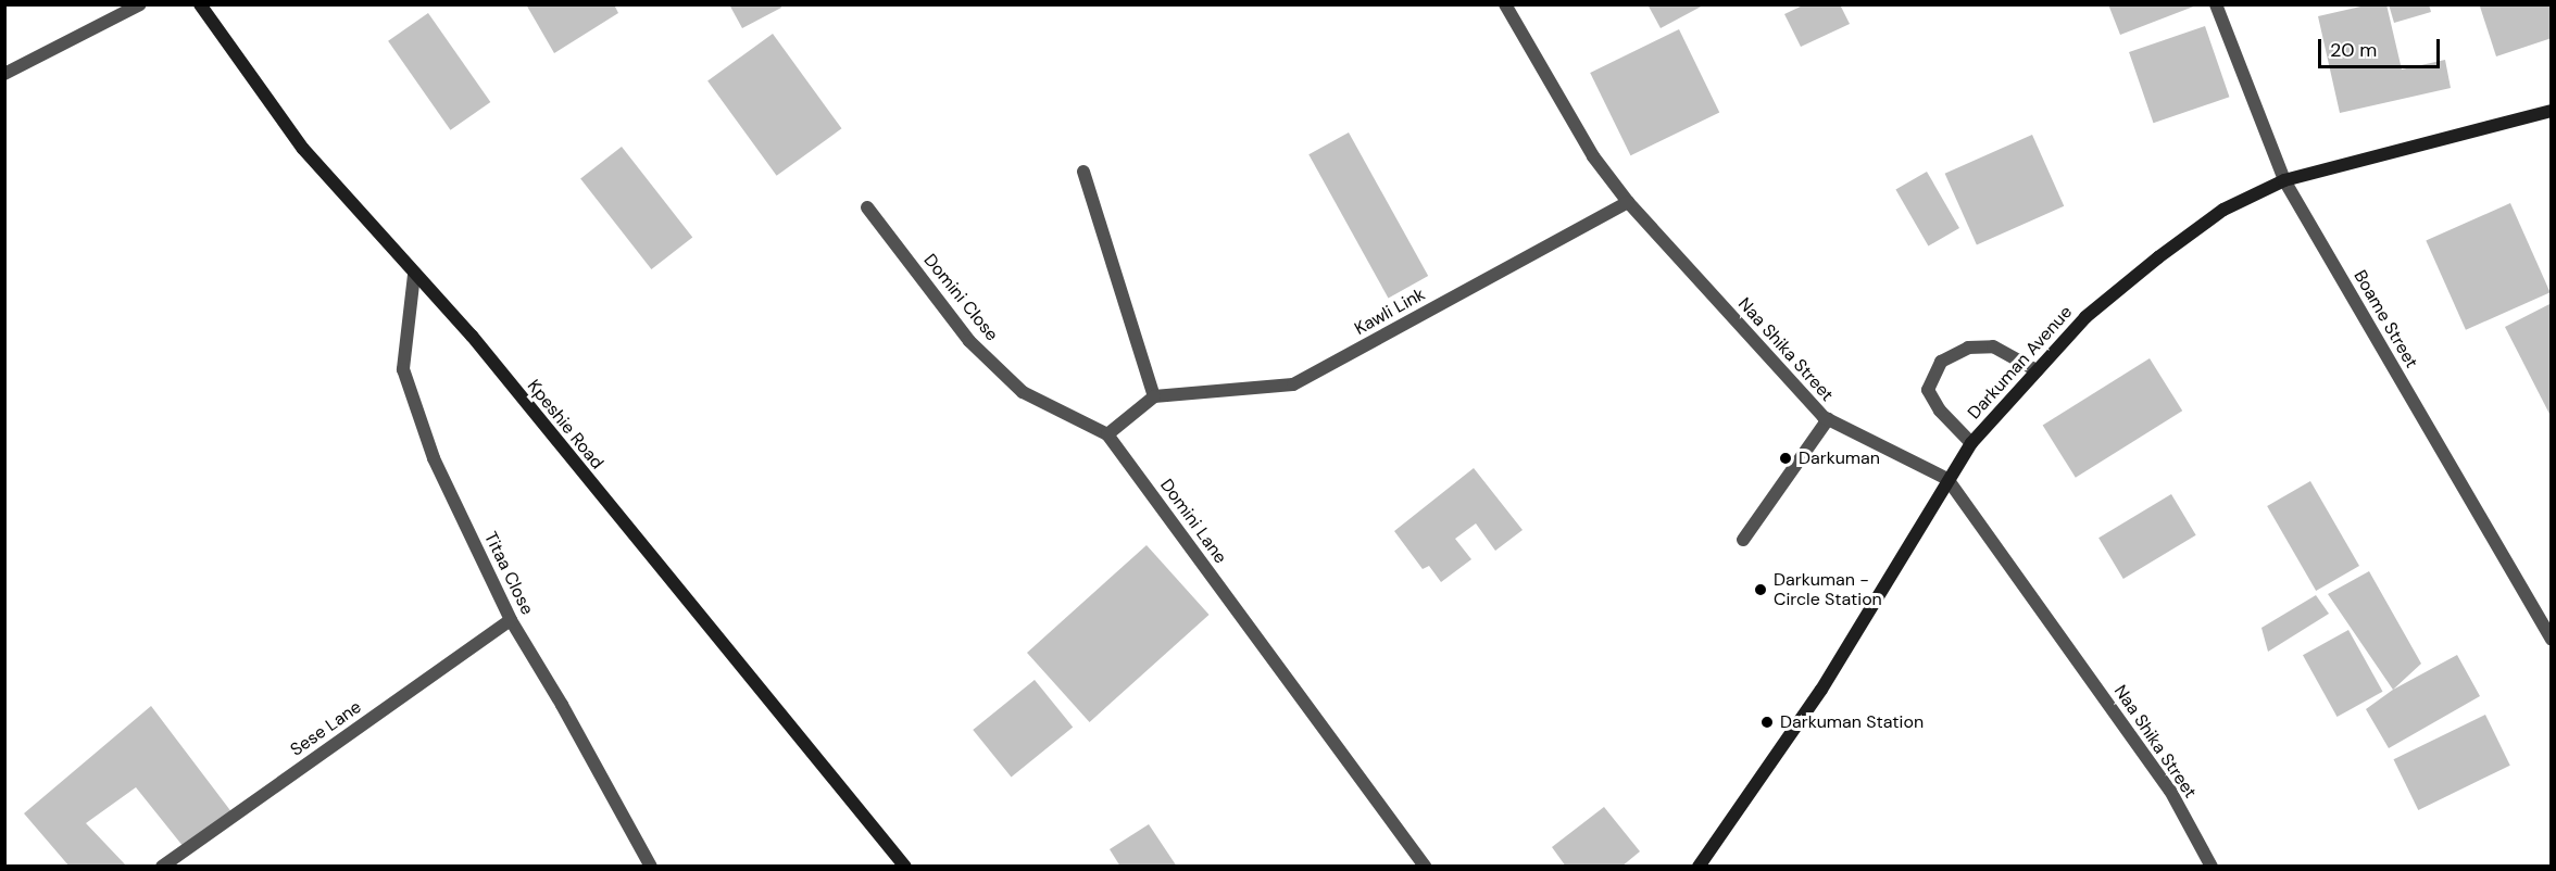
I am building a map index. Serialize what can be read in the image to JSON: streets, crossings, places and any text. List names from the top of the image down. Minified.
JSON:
{"streets":{"street":["Domini Close","Kawli Link","Boame Street","Naa Shika Street","Darkuman Avenue","Kpeshie Road","Domini Lane","Titaa Close","Sese Lane"]},"crossings":[["Domini Close","Domini Lane"],["Kawli Link","Naa Shika Street"],["Boame Street","Darkuman Avenue"],["Naa Shika Street","Darkuman Avenue"],["Kpeshie Road","Titaa Close"],["Titaa Close","Sese Lane"]],"places":["Darkuman","Darkuman - Circle Station","Darkuman Station"],"scale_bar":"20 m"}
